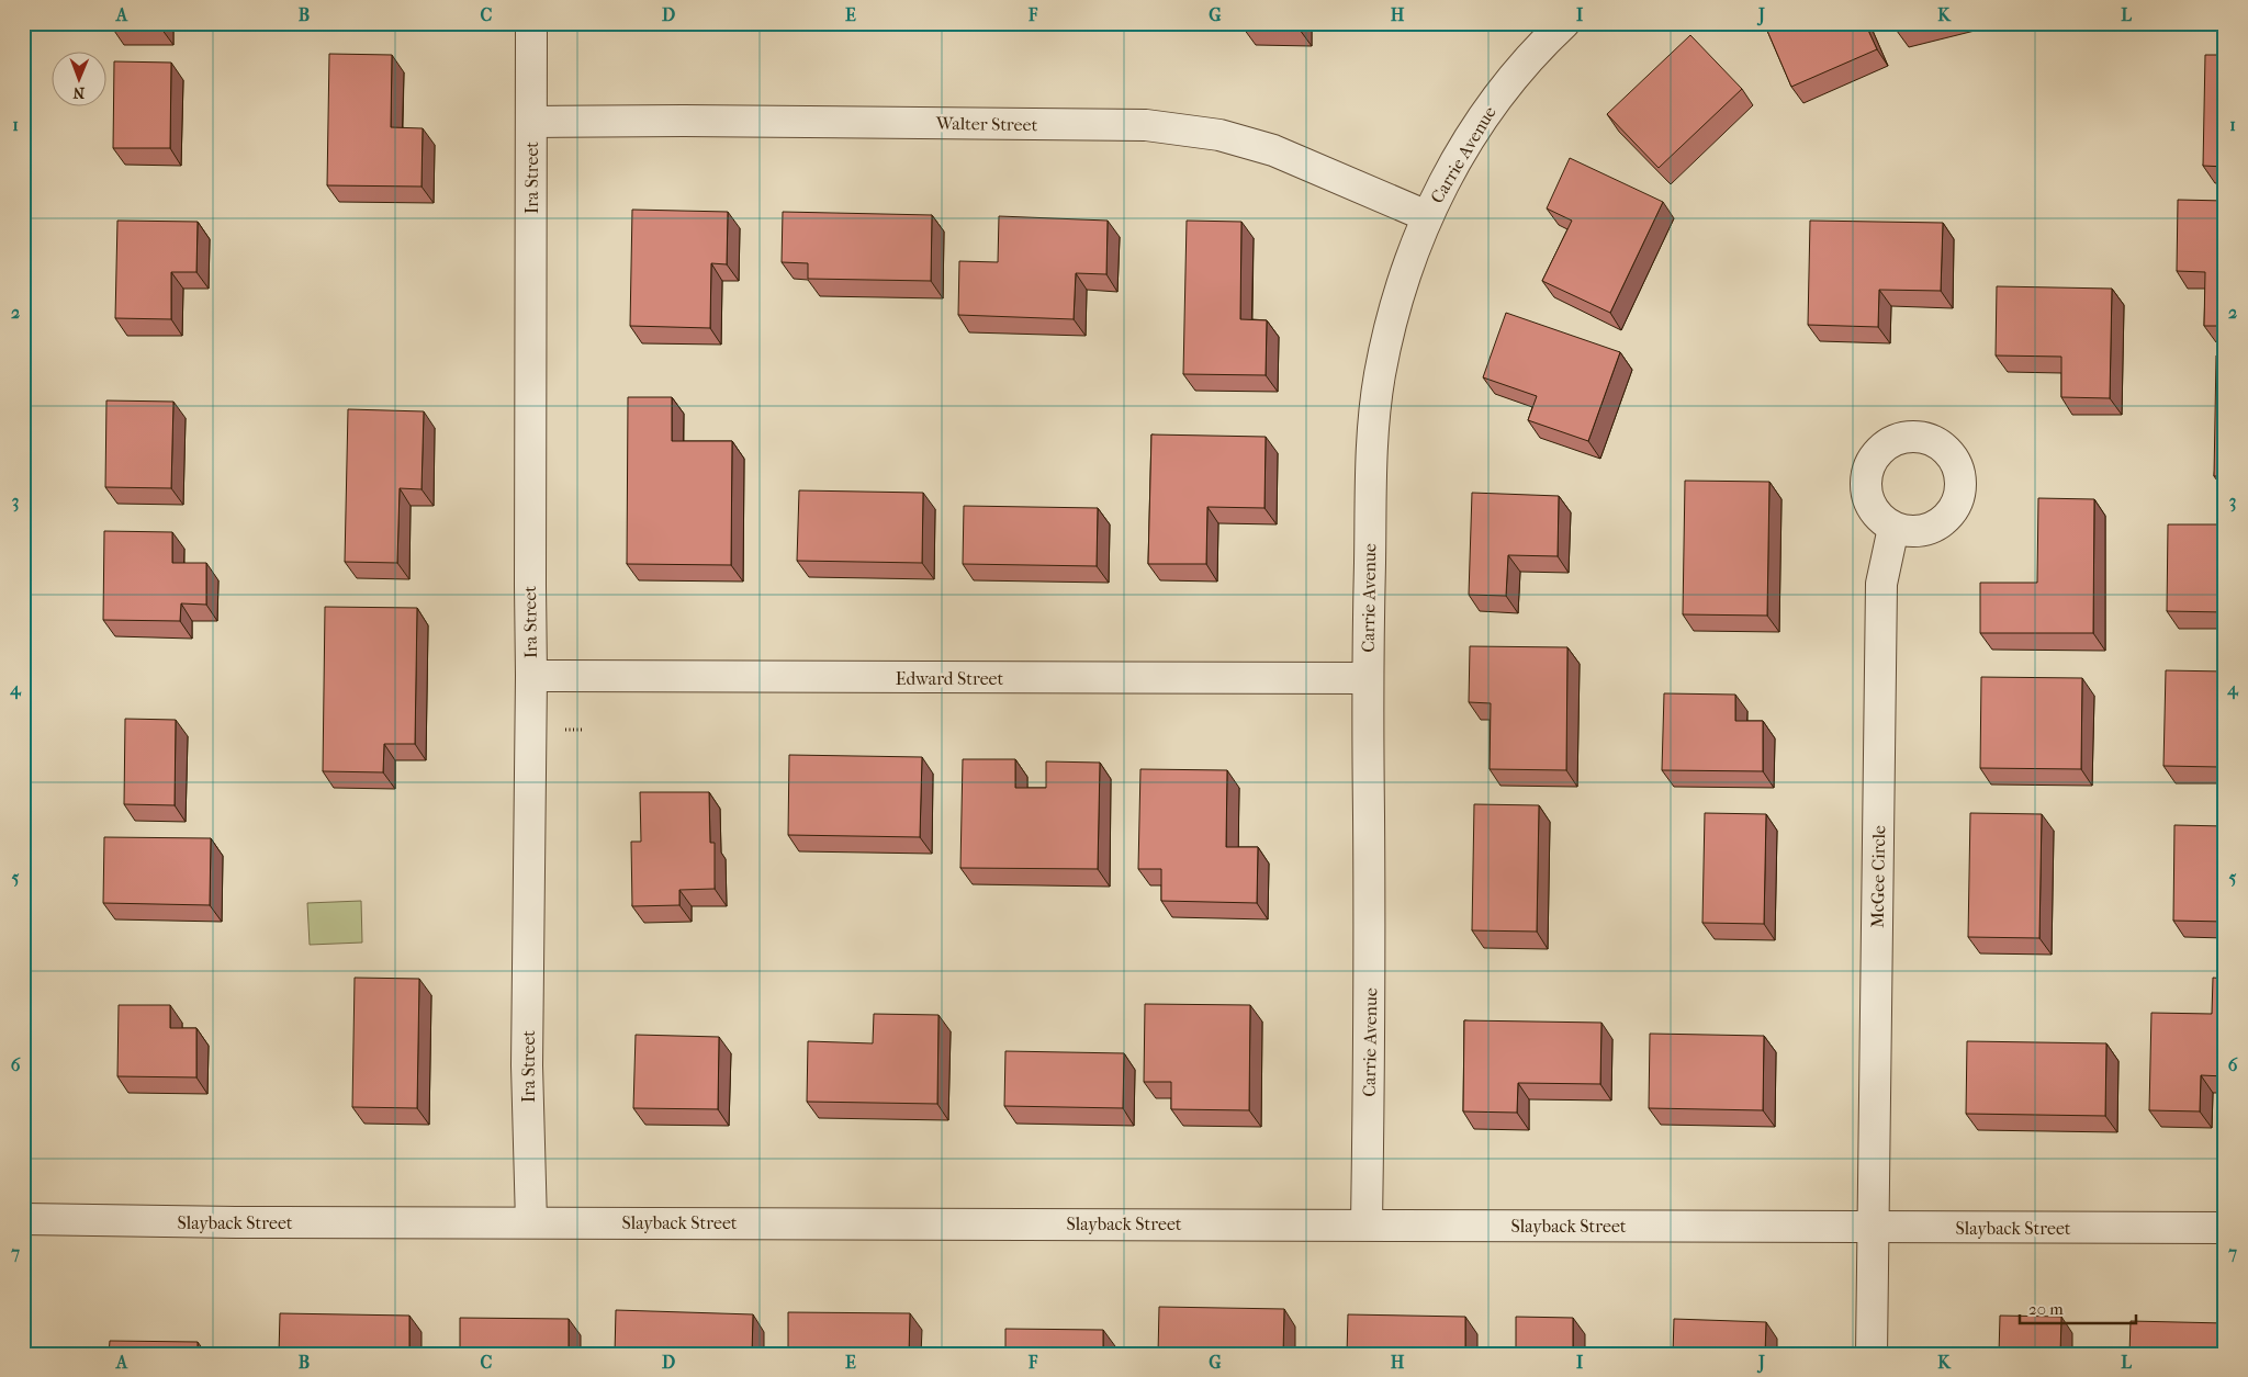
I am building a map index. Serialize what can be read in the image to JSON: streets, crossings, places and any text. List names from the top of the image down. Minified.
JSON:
{"streets":{"street":["Walter Street","Carrie Avenue","Ira Street","Edward Street","McGee Circle","Slayback Street"]},"crossings":[["Walter Street","Carrie Avenue"],["Walter Street","Ira Street"],["Carrie Avenue","Edward Street"],["Carrie Avenue","Slayback Street"],["Ira Street","Edward Street"],["Ira Street","Slayback Street"],["McGee Circle","Slayback Street"]],"scale_bar":"20 m","north":"bottom","grid":{"columns":["A","B","C","D","E","F","G","H","I","J","K","L"],"rows":["1","2","3","4","5","6","7"]}}
